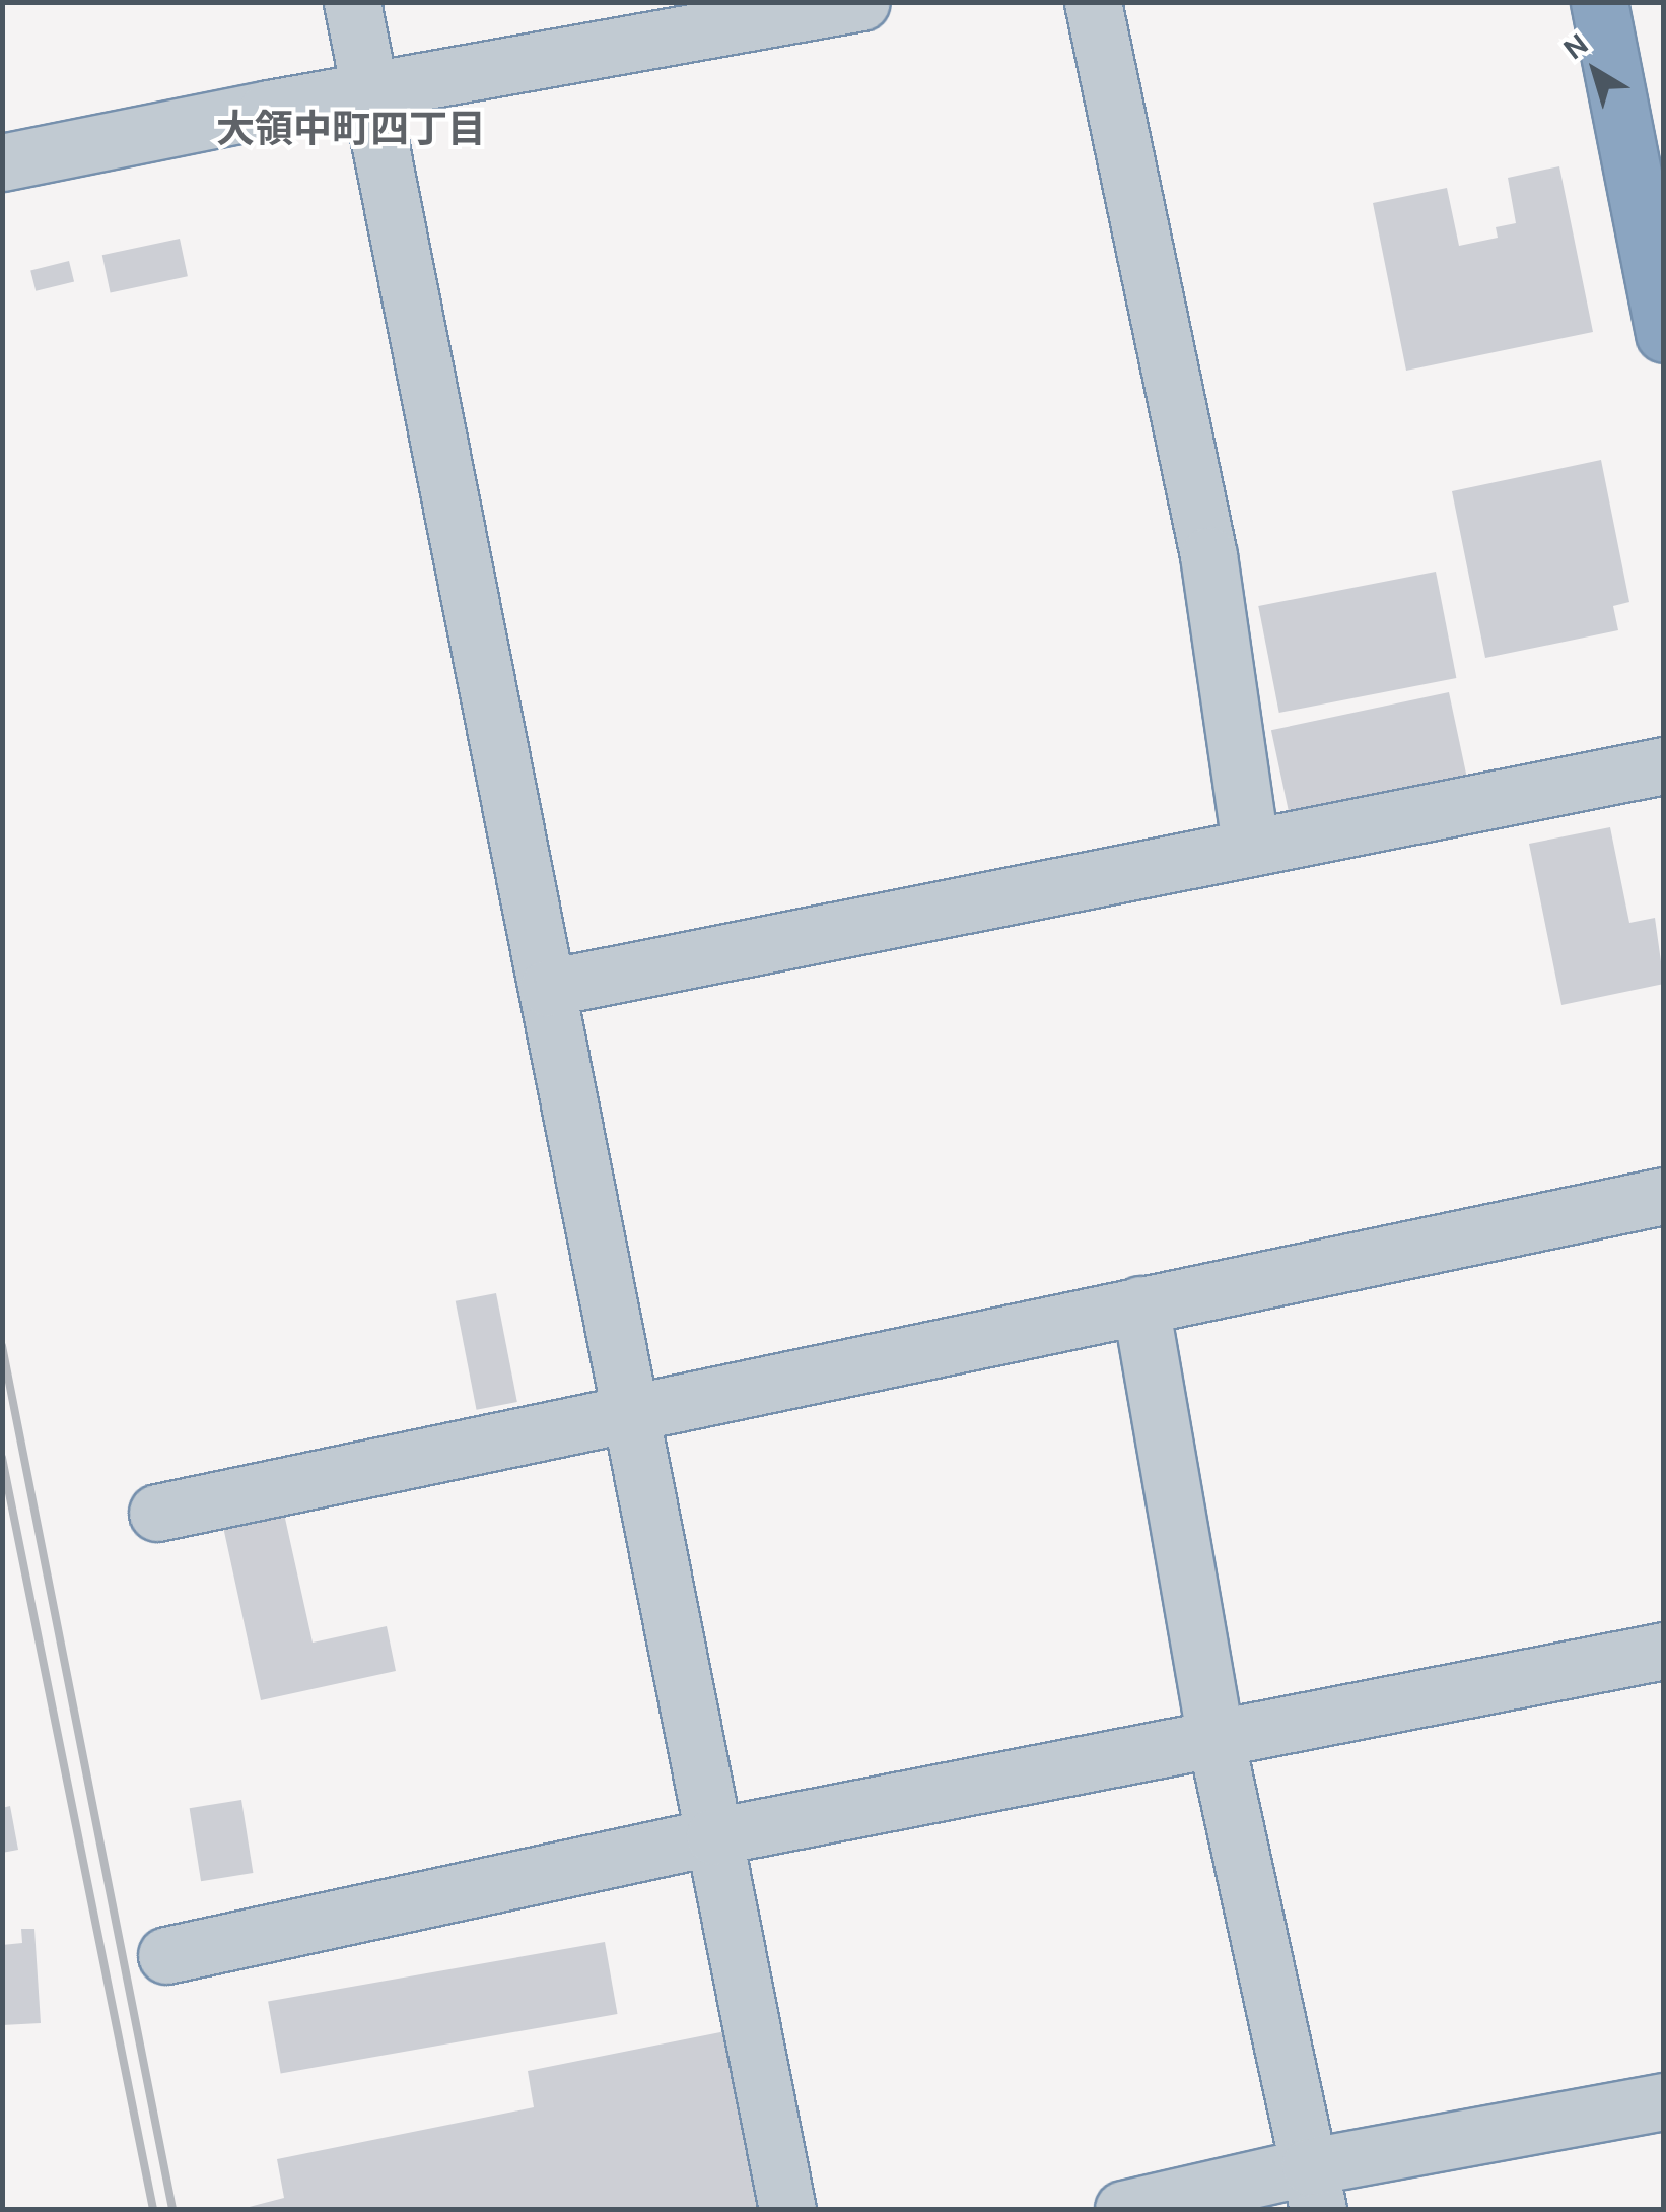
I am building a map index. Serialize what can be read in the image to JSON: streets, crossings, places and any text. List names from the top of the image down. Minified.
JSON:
{"districts":["大領中町四丁目"],"north":"top left"}
